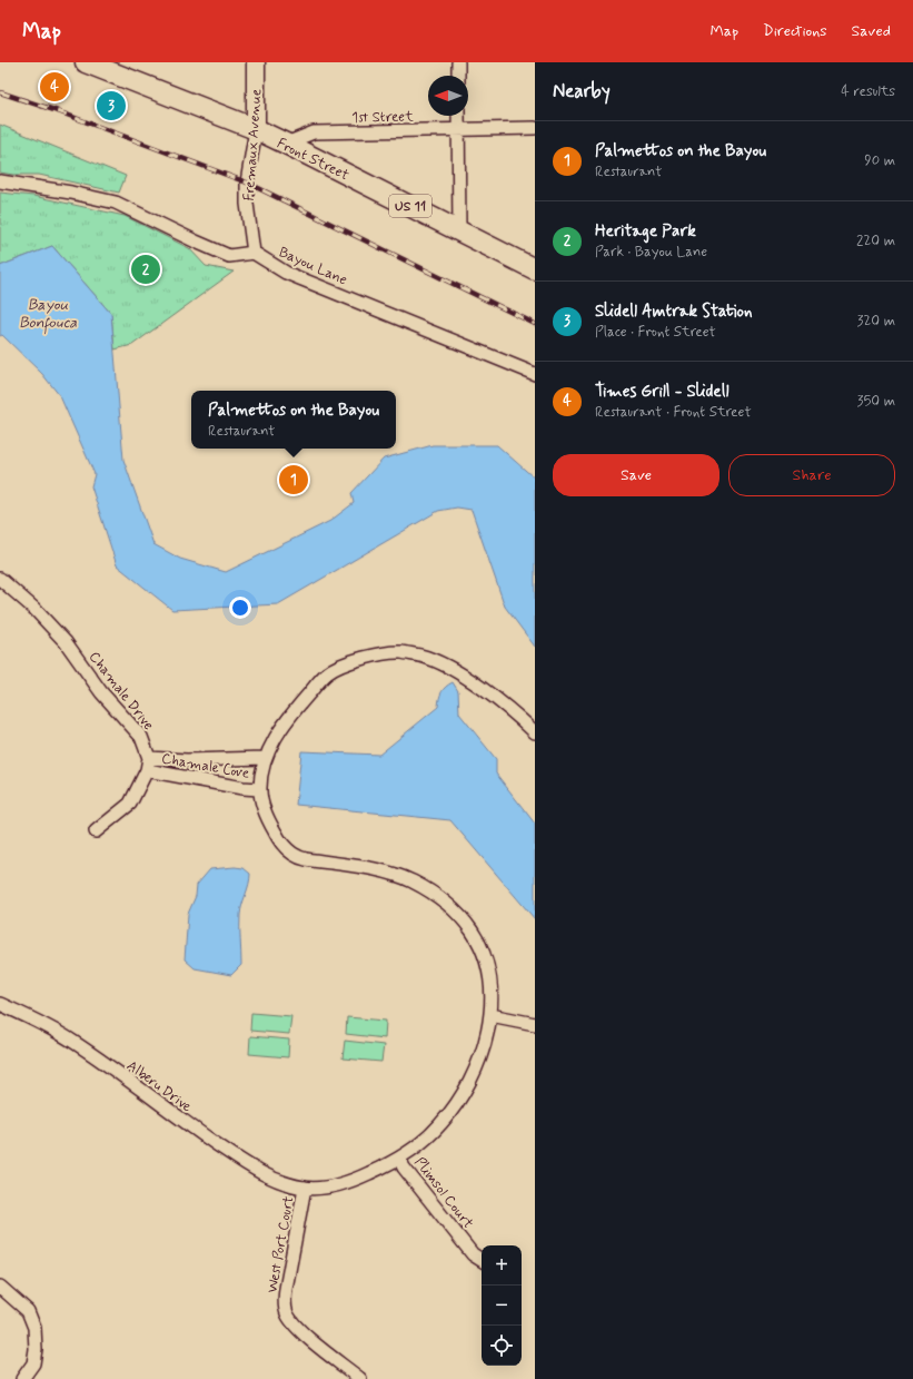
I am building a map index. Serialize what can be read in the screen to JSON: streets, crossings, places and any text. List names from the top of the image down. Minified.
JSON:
{"streets":{"main road":["Fremaux Avenue","Front Street","US 11"],"street":["1st Street","Bayou Lane","Chamale Drive","Chamale Cove","Alberu Drive","Plimsol Court","West Port Court"]},"crossings":[["1st Street","Front Street"],["Fremaux Avenue","Front Street"],["Fremaux Avenue","Bayou Lane"],["Chamale Drive","Chamale Cove"],["Chamale Cove","Alberu Drive"],["Alberu Drive","Plimsol Court"],["Alberu Drive","West Port Court"]],"water":["Bayou Bonfouca"],"north":"left","page":{"header":"Map","nav":["Map","Directions","Saved"],"heading":["Nearby","4 results"],"pins":["4","3","2","1"],"list":[{"mark":"1","name":"Palmettos on the Bayou","note":"Restaurant","value":"90 m"},{"mark":"2","name":"Heritage Park","note":"Park · Bayou Lane","value":"220 m"},{"mark":"3","name":"Slidell Amtrak Station","note":"Place · Front Street","value":"320 m"},{"mark":"4","name":"Times Grill - Slidell","note":"Restaurant · Front Street","value":"350 m"}],"popup":["Palmettos on the Bayou","Restaurant"],"buttons":["Save","Share"],"map_buttons":["+","−"]}}
